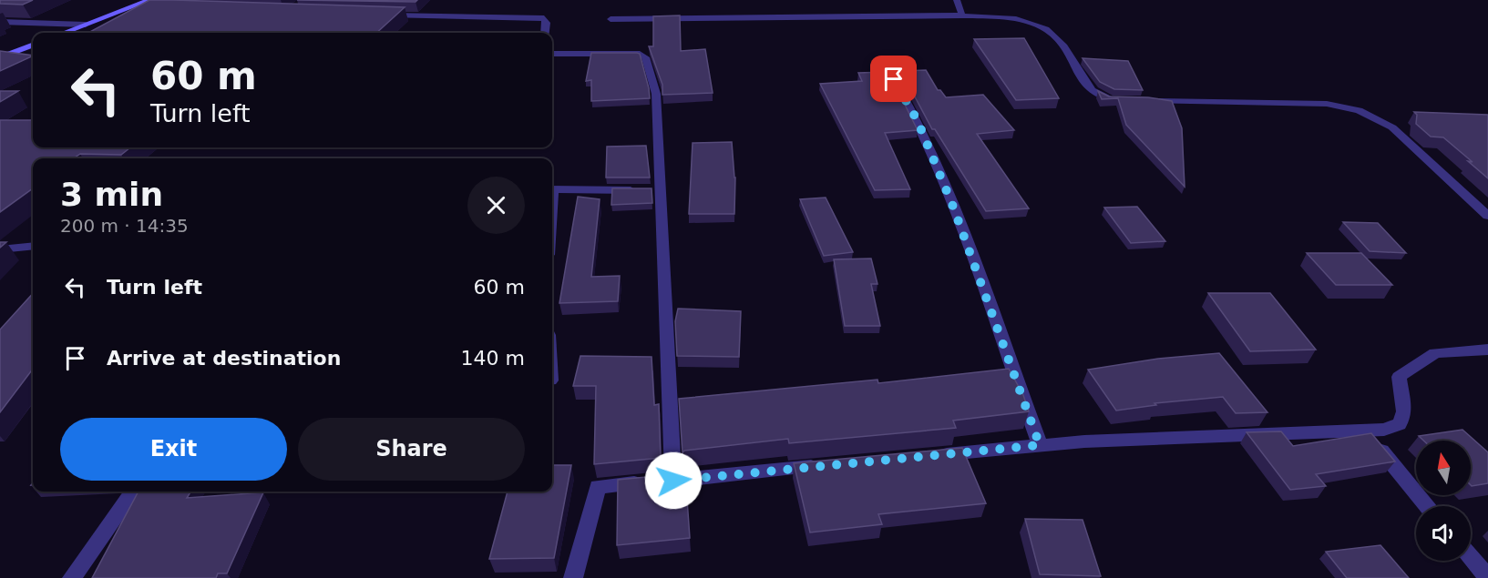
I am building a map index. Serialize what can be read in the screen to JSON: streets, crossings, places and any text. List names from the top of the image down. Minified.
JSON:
{"north":"top","page":{"turn":["60 m","Turn left"],"heading":["3 min","200 m · 14:35"],"list":[{"name":"Turn left","value":"60 m"},{"name":"Arrive at destination","value":"140 m"}],"buttons":["Exit","Share"]}}
